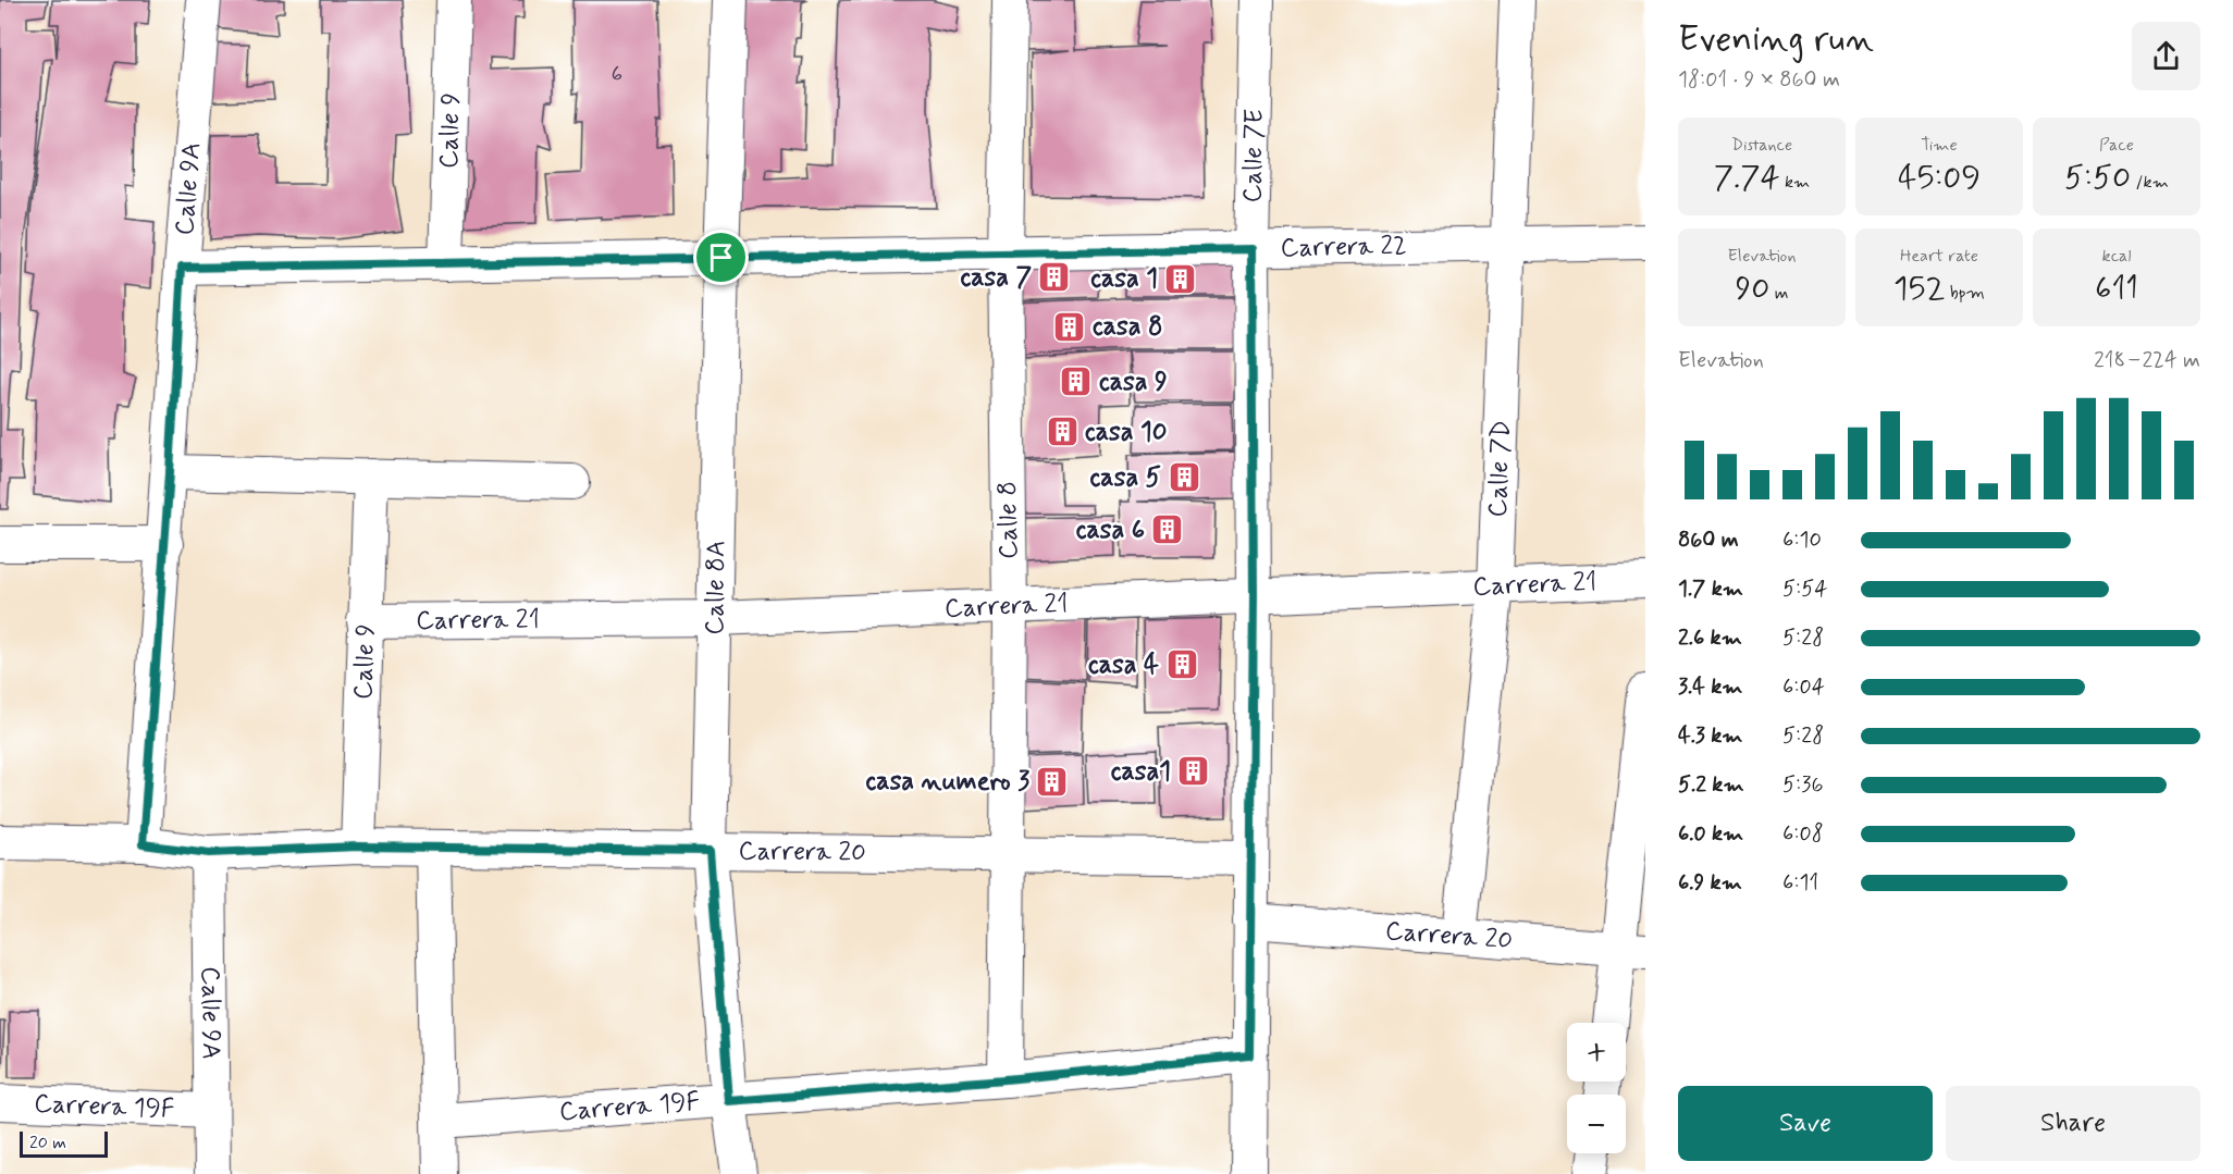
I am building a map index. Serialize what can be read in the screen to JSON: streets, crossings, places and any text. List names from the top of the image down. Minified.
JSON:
{"streets":{"street":["Calle 9","Calle 7E","Calle 9A","Carrera 22","Calle 7D","Calle 8","Carrera 21","Calle 8A","Carrera 20","Carrera 19F"]},"crossings":[["Calle 9","Carrera 22"],["Calle 9","Carrera 21"],["Calle 9","Carrera 20"],["Calle 7E","Carrera 22"],["Calle 7E","Carrera 21"],["Calle 7E","Carrera 20"],["Calle 7E","Carrera 19F"],["Calle 9A","Carrera 22"],["Calle 9A","Carrera 20"],["Calle 9A","Carrera 19F"],["Carrera 22","Calle 7D"],["Carrera 22","Calle 8"],["Carrera 22","Calle 8A"],["Calle 7D","Carrera 21"],["Calle 7D","Carrera 20"],["Calle 8","Carrera 21"],["Calle 8","Carrera 20"],["Calle 8","Carrera 19F"],["Carrera 21","Calle 8A"],["Calle 8A","Carrera 20"],["Calle 8A","Carrera 19F"]],"places":{"building":["casa 7","casa 1","casa 8","casa 9","casa 10","casa 5","casa 6","casa 4","casa1","casa numero 3"]},"house_numbers":["6"],"scale_bar":"20 m","page":{"heading":["Evening run","18:01 · 9 × 860 m"],"stats":[["Distance","7.74 km"],["Time","45:09"],["Pace","5:50 /km"],["Elevation","90 m"],["Heart rate","152 bpm"],["kcal","611"]],"chart":["Elevation","218–224 m"],"list":[{"name":"860 m","note":"6:10"},{"name":"1.7 km","note":"5:54"},{"name":"2.6 km","note":"5:28"},{"name":"3.4 km","note":"6:04"},{"name":"4.3 km","note":"5:28"},{"name":"5.2 km","note":"5:36"},{"name":"6.0 km","note":"6:08"},{"name":"6.9 km","note":"6:11"}],"map_buttons":["+","−"],"buttons":["Save","Share"],"scale":"20 m"}}
